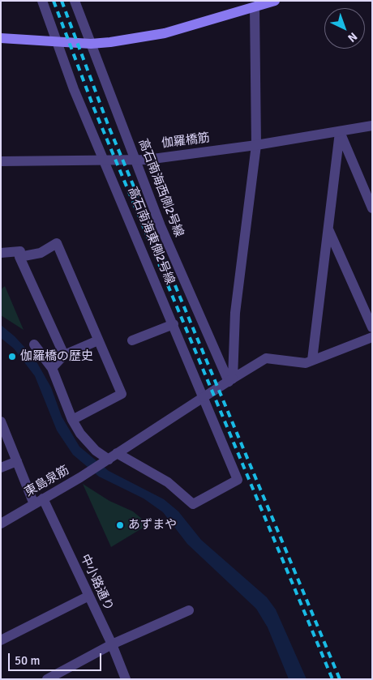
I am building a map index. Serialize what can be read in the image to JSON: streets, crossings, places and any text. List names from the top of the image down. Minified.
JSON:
{"streets":{"street":["伽羅橋筋","高石南海西側2号線","高石南海東側2号線","東島泉筋","中小路通り"]},"crossings":[["伽羅橋筋","高石南海西側2号線"],["伽羅橋筋","高石南海東側2号線"],["高石南海西側2号線","東島泉筋"],["高石南海東側2号線","東島泉筋"],["東島泉筋","中小路通り"]],"places":["伽羅橋の歴史","あずまや"],"scale_bar":"50 m","north":"bottom right"}
